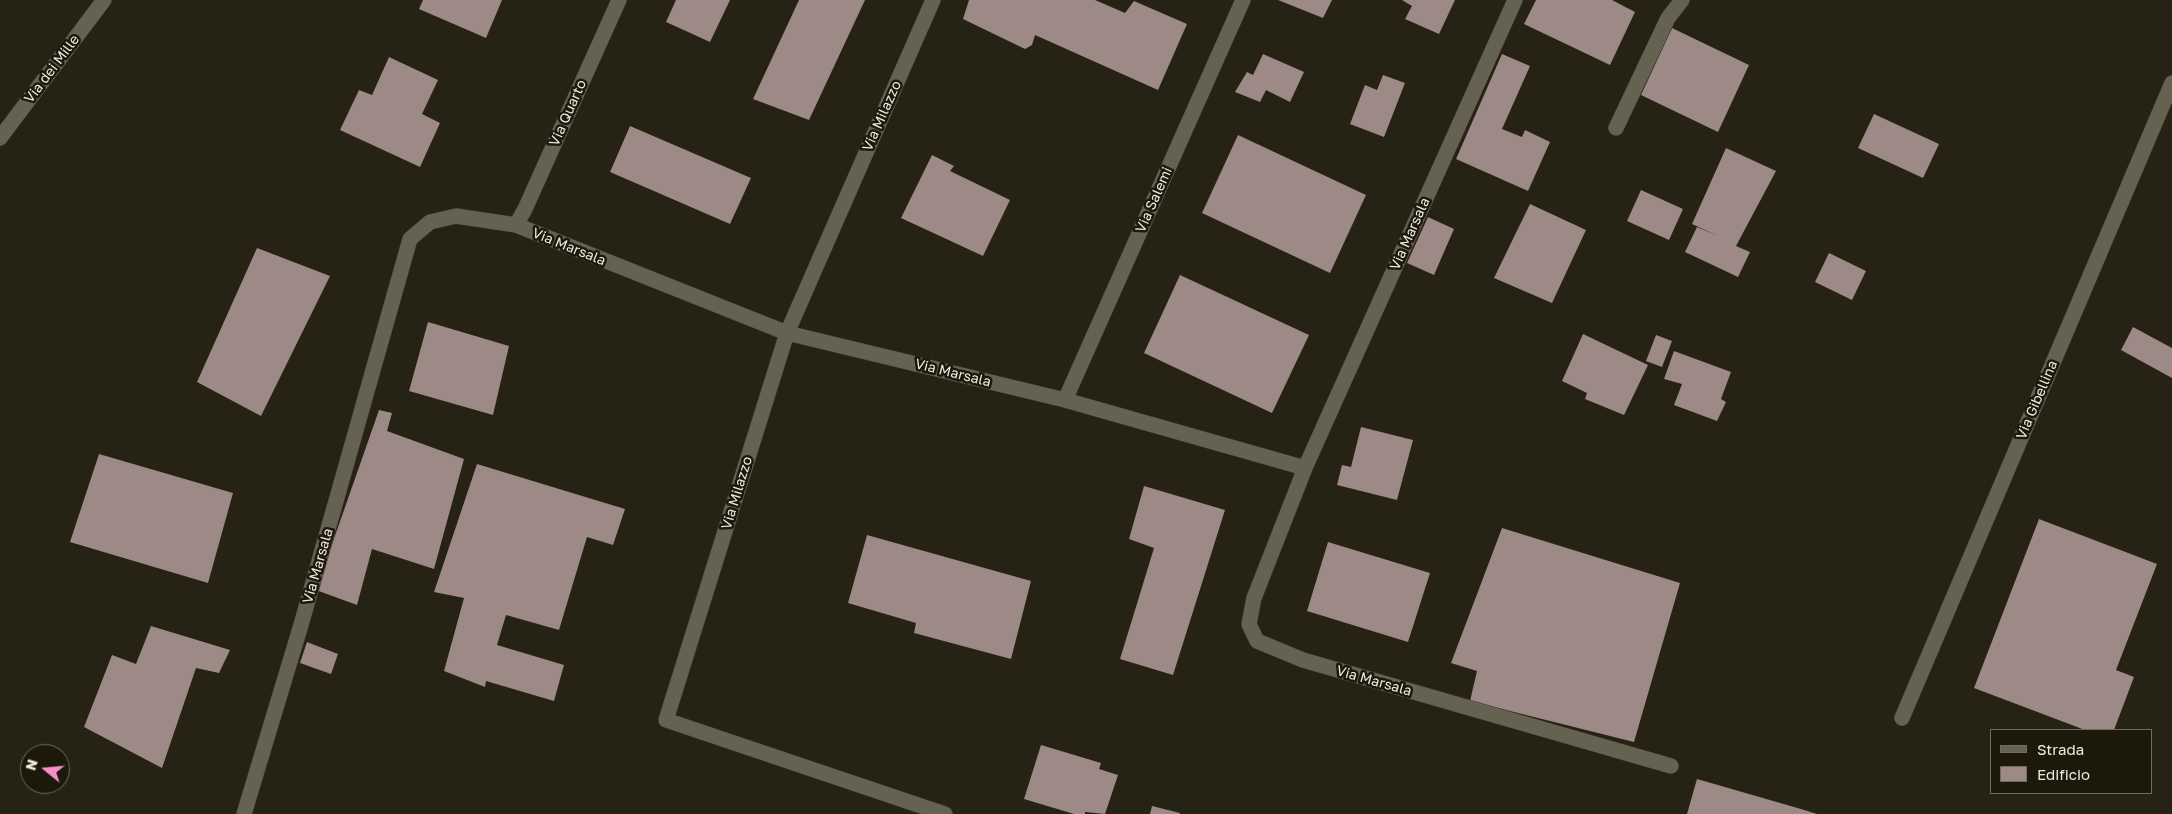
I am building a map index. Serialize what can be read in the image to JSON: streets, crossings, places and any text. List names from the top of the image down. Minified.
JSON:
{"streets":{"street":["Via dei Mille","Via Quarto","Via Milazzo","Via Salemi","Via Marsala","Via Gibellina"]},"crossings":[["Via Quarto","Via Marsala"],["Via Milazzo","Via Marsala"],["Via Salemi","Via Marsala"]],"legend":["Strada","Edificio"],"north":"left"}
